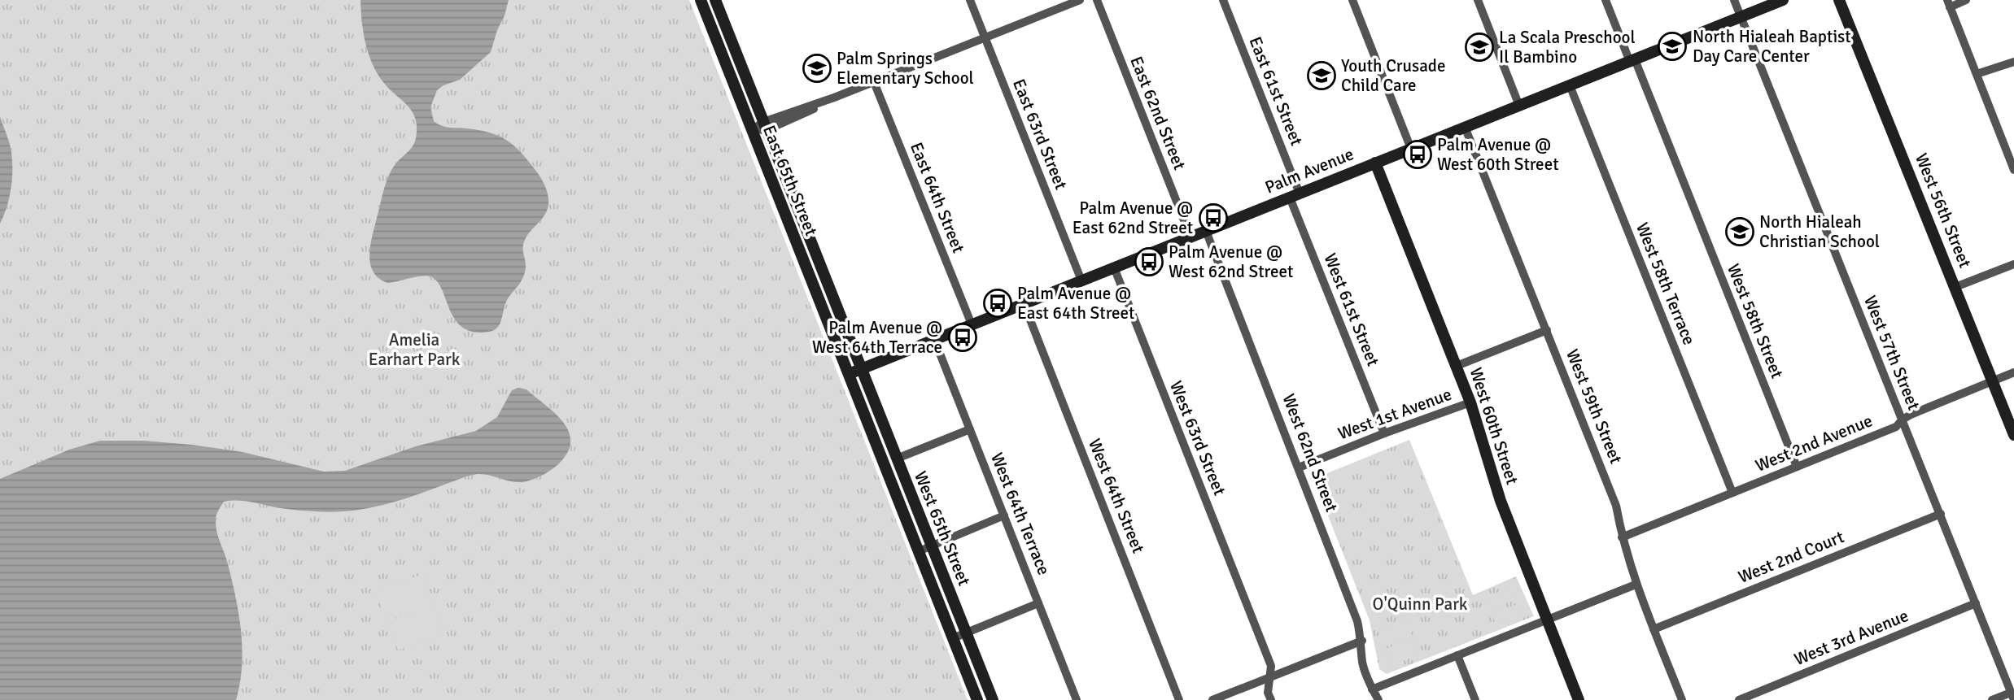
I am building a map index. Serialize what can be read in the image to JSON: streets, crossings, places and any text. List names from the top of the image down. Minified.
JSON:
{"streets":{"main road":["Palm Avenue","East 65th Street","West 56th Street","West 60th Street","West 65th Street"],"street":["East 61st Street","East 62nd Street","East 63rd Street","East 64th Street","West 58th Terrace","West 61st Street","West 58th Street","West 57th Street","West 59th Street","West 1st Avenue","West 63rd Street","West 2nd Avenue","West 62nd Street","West 64th Street","West 64th Terrace","West 2nd Court","West 3rd Avenue"]},"crossings":[["East 61st Street","Palm Avenue"],["East 61st Street","West 61st Street"],["East 62nd Street","Palm Avenue"],["East 63rd Street","Palm Avenue"],["Palm Avenue","East 65th Street"],["Palm Avenue","East 64th Street"],["Palm Avenue","West 58th Terrace"],["Palm Avenue","West 61st Street"],["Palm Avenue","West 58th Street"],["Palm Avenue","West 57th Street"],["Palm Avenue","West 59th Street"],["Palm Avenue","West 60th Street"],["Palm Avenue","West 63rd Street"],["Palm Avenue","West 62nd Street"],["Palm Avenue","West 64th Street"],["Palm Avenue","West 64th Terrace"],["Palm Avenue","West 65th Street"],["East 65th Street","West 65th Street"],["West 56th Street","West 2nd Avenue"],["West 58th Terrace","West 2nd Avenue"],["West 61st Street","West 1st Avenue"],["West 58th Street","West 2nd Avenue"],["West 57th Street","West 2nd Avenue"],["West 57th Street","West 2nd Court"],["West 57th Street","West 3rd Avenue"],["West 59th Street","West 1st Avenue"],["West 59th Street","West 2nd Avenue"],["West 59th Street","West 2nd Court"],["West 1st Avenue","West 60th Street"],["West 1st Avenue","West 62nd Street"]],"parks":["Amelia Earhart Park","O'Quinn Park"],"places":{"school or university":["North Hialeah Baptist Day Care Center","La Scala Preschool Il Bambino","Palm Springs Elementary School","Youth Crusade Child Care","North Hialeah Christian School"],"bus stop":["Palm Avenue @ West 60th Street","Palm Avenue @ East 62nd Street","Palm Avenue @ West 62nd Street","Palm Avenue @ East 64th Street","Palm Avenue @ West 64th Terrace"]}}
